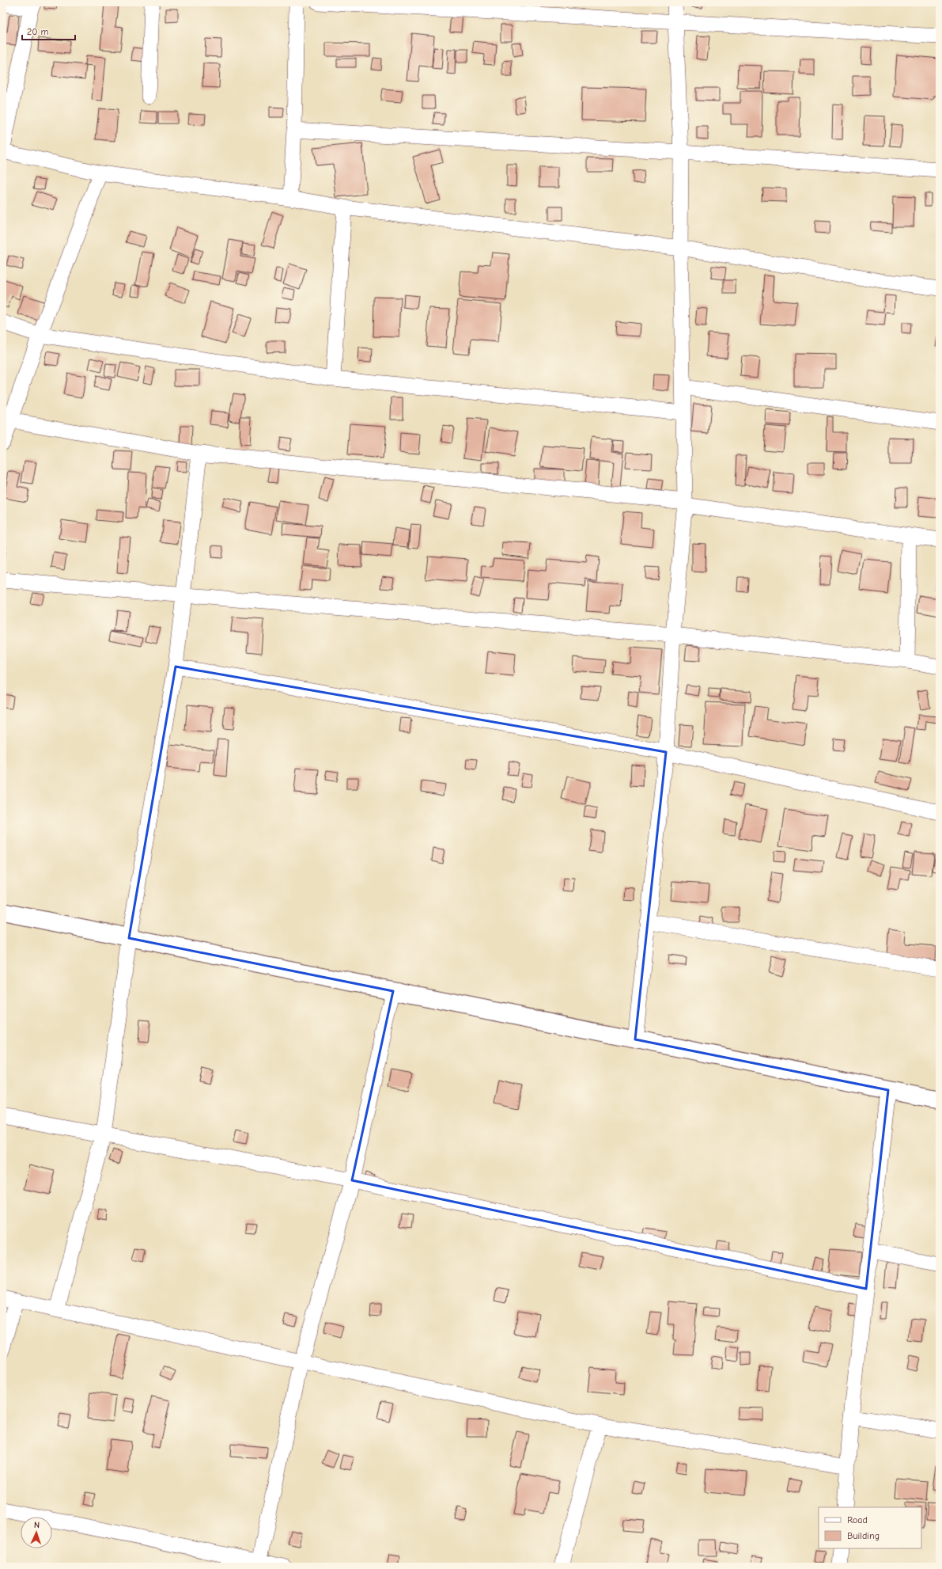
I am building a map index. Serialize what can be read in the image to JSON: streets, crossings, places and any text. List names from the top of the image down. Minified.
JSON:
{"legend":["Road","Building"],"scale_bar":"20 m","north":"top"}
